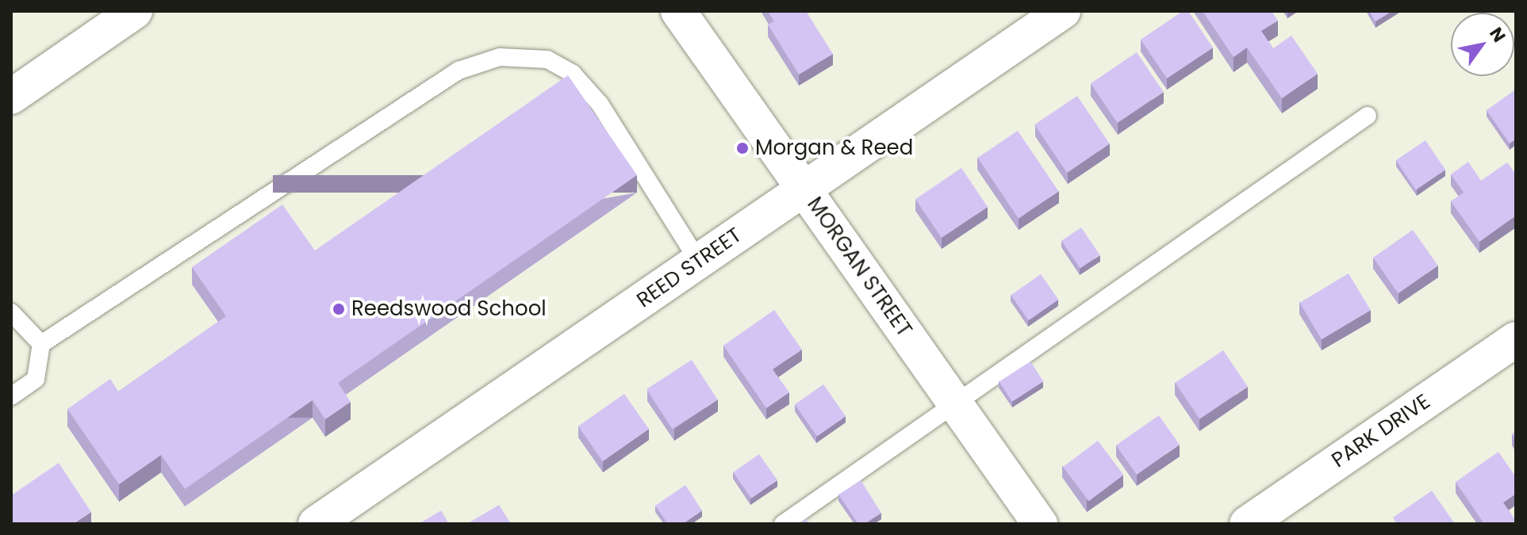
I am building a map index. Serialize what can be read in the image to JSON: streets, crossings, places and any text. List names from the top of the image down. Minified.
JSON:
{"streets":{"street":["MORGAN STREET","REED STREET","PARK DRIVE"]},"crossings":[["MORGAN STREET","REED STREET"]],"places":["Morgan & Reed","Reedswood School"],"north":"top right"}
